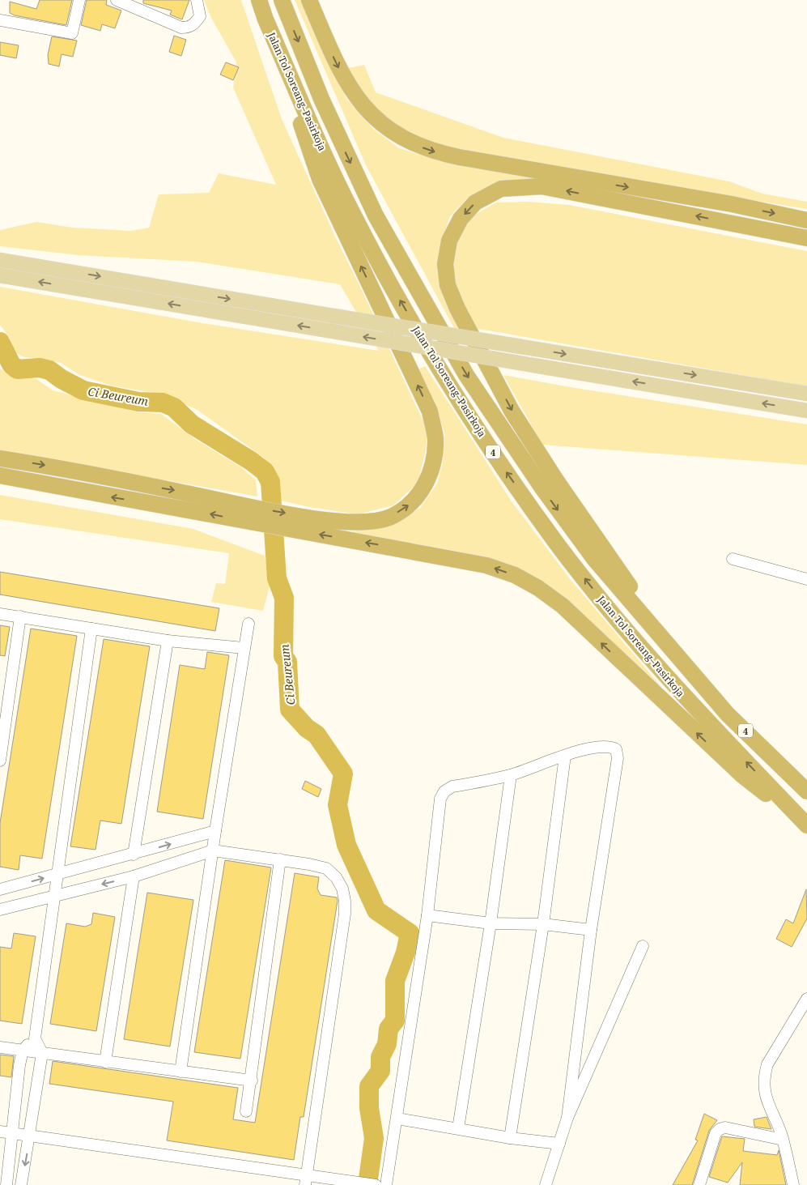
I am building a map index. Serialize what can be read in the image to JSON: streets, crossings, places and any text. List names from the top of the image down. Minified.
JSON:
{"streets":{"highway":["Jalan Tol Soreang–Pasirkoja","4"]},"water":["Ci Beureum"]}
